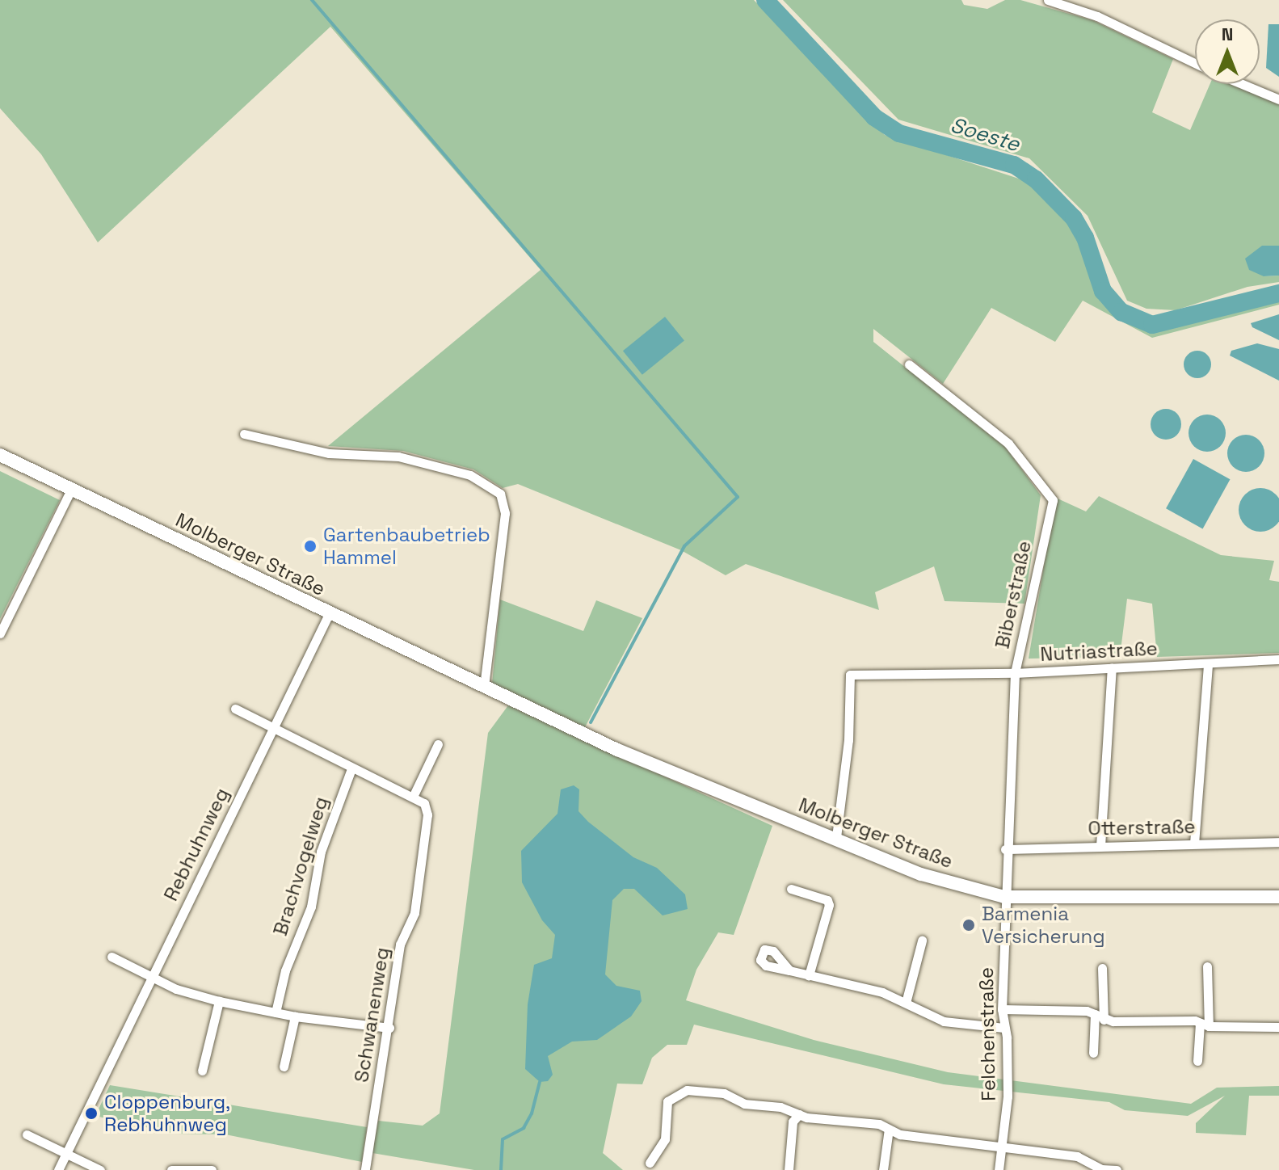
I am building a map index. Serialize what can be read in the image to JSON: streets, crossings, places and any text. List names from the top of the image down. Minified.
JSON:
{"streets":{"main road":["Molberger Straße"],"street":["Biberstraße","Nutriastraße","Otterstraße","Rebhuhnweg","Brachvogelweg","Schwanenweg","Felchenstraße"]},"crossings":[["Molberger Straße","Biberstraße"],["Molberger Straße","Nutriastraße"],["Molberger Straße","Rebhuhnweg"],["Molberger Straße","Felchenstraße"],["Biberstraße","Nutriastraße"],["Biberstraße","Otterstraße"],["Biberstraße","Felchenstraße"]],"water":["Soeste"],"places":["Gartenbaubetrieb Hammel","Barmenia Versicherung","Cloppenburg, Rebhuhnweg"],"north":"top"}
